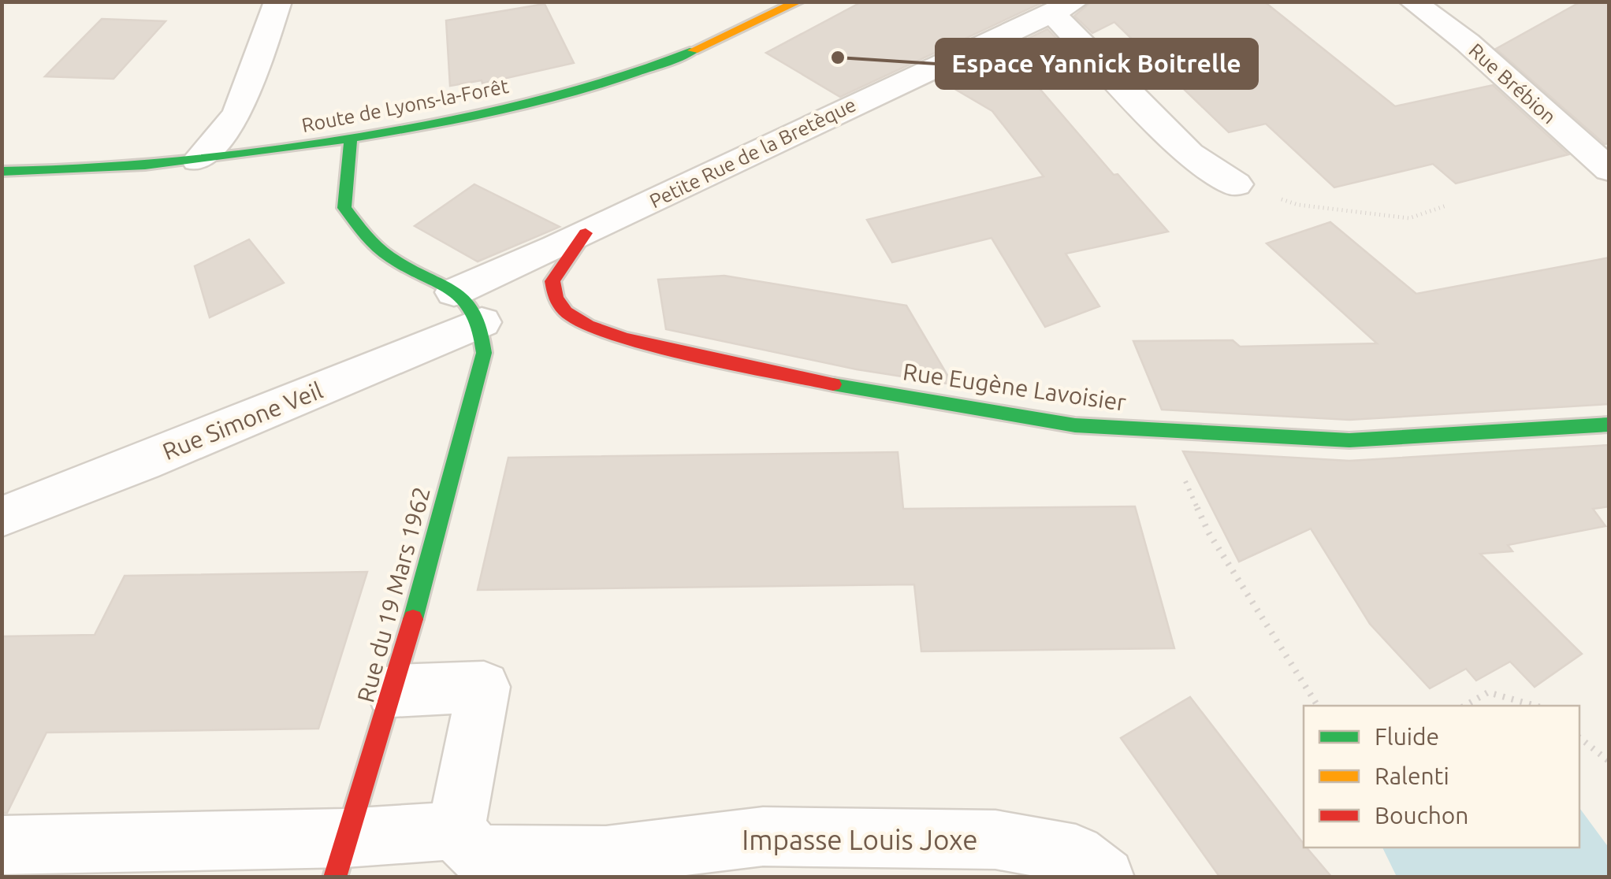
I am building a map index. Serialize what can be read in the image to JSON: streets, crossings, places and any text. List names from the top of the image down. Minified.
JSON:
{"streets":{"street":["Rue Brébion","Route de Lyons-la-Forêt","Petite Rue de la Bretèque","Rue Eugène Lavoisier","Rue Simone Veil","Rue du 19 Mars 1962","Impasse Louis Joxe"]},"crossings":[["Petite Rue de la Bretèque","Rue Eugène Lavoisier"],["Petite Rue de la Bretèque","Rue Simone Veil"],["Petite Rue de la Bretèque","Rue du 19 Mars 1962"],["Rue Simone Veil","Rue du 19 Mars 1962"]],"places":["Espace Yannick Boitrelle"],"legend":["Fluide","Ralenti","Bouchon"]}
